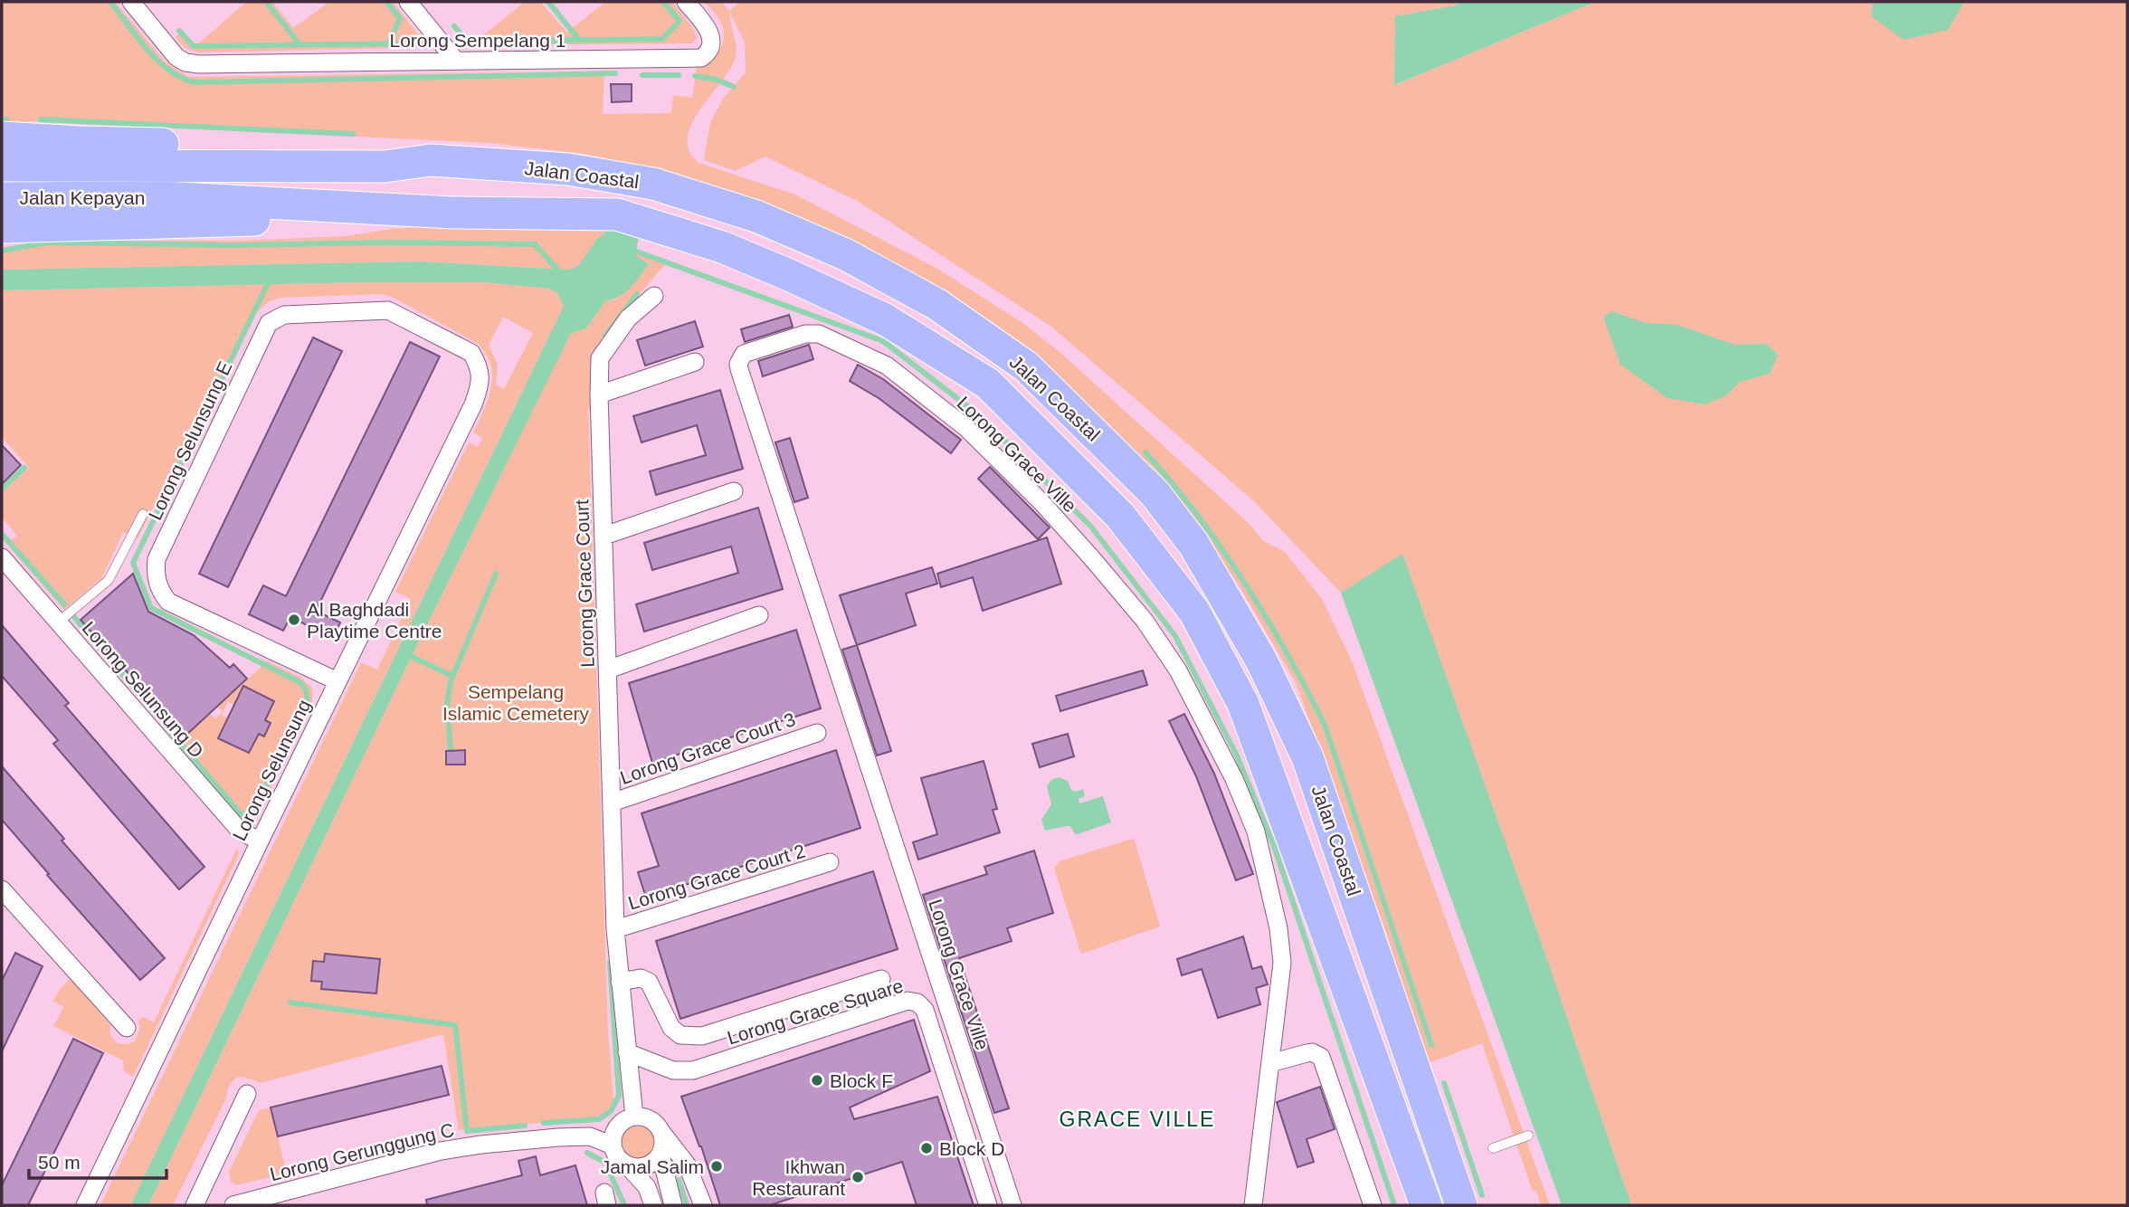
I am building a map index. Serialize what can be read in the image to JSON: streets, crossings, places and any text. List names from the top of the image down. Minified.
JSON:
{"streets":{"highway":["Jalan Coastal","Jalan Kepayan"],"street":["Lorong Sempelang 1","Lorong Selunsung E","Lorong Grace Ville","Lorong Grace Court","Lorong Selunsung D","Lorong Grace Court 3","Lorong Selunsung","Lorong Grace Court 2","Lorong Grace Square","Lorong Gerunggung C"]},"crossings":[["Jalan Coastal","Jalan Kepayan"],["Lorong Selunsung E","Lorong Selunsung"],["Lorong Grace Court","Lorong Grace Court 3"],["Lorong Grace Court","Lorong Grace Court 2"],["Lorong Grace Court","Lorong Grace Square"],["Lorong Grace Court","Lorong Gerunggung C"],["Lorong Selunsung D","Lorong Selunsung"]],"districts":["GRACE VILLE"],"parks":["Sempelang Islamic Cemetery"],"places":["Al Baghdadi Playtime Centre","Block F","Block D","Jamal Salim","Ikhwan Restaurant"],"scale_bar":"50 m"}
